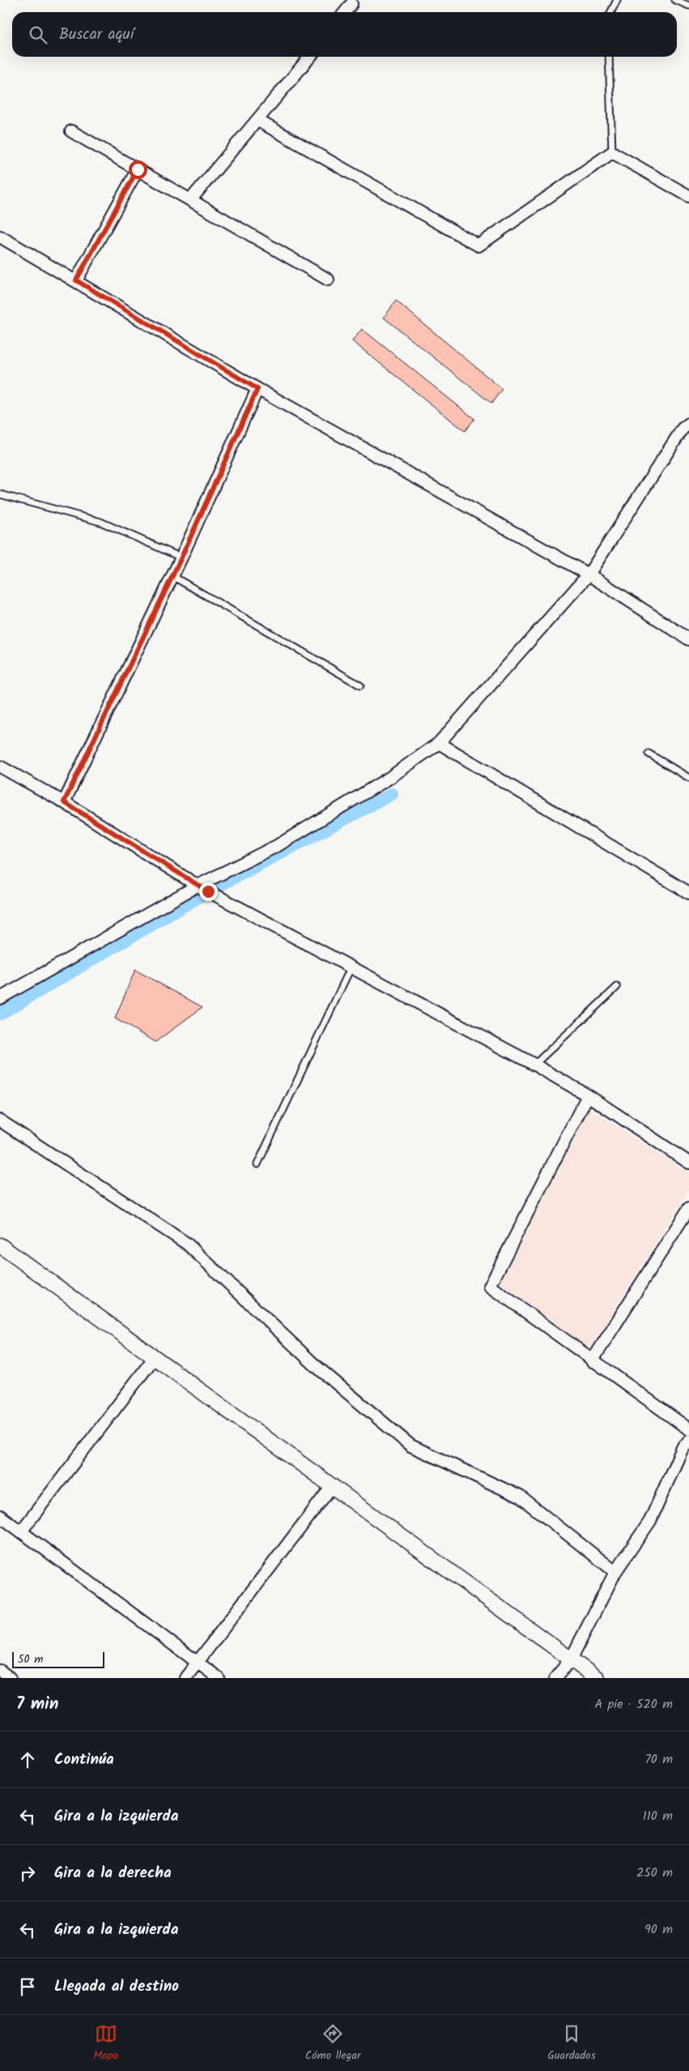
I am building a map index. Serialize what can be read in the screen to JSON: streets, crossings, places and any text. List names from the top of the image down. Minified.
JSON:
{"scale_bar":"50 m","page":{"search":"Buscar aquí","scale":"50 m","heading":["7 min","A pie · 520 m"],"list":[["Continúa","70 m"],["Gira a la izquierda","110 m"],["Gira a la derecha","250 m"],["Gira a la izquierda","90 m"],"Llegada al destino"],"nav":["Mapa","Cómo llegar","Guardados"]}}
